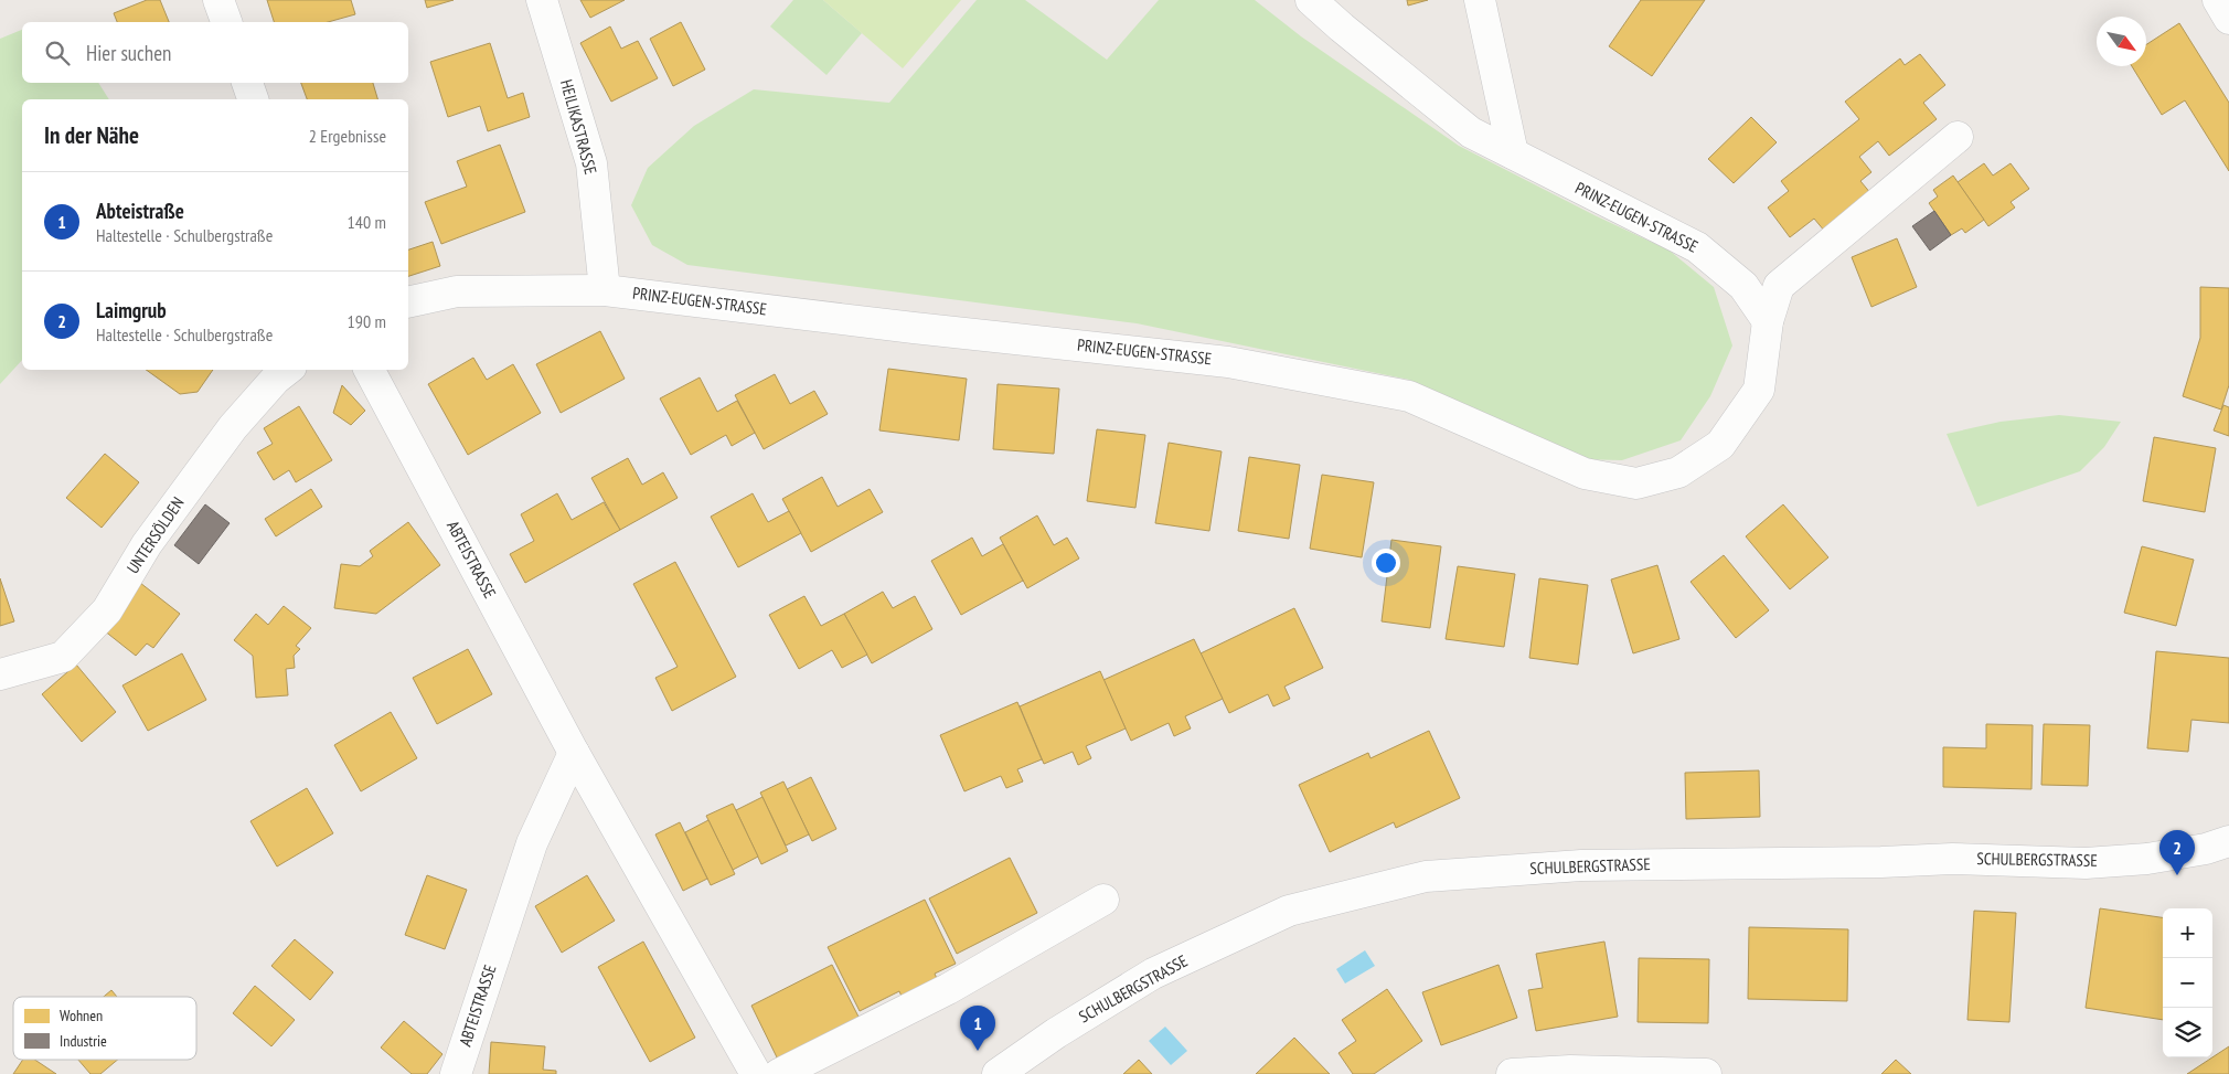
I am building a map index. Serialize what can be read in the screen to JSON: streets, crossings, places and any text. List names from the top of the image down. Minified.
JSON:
{"streets":{"street":["HEILIKASTRASSE","PRINZ-EUGEN-STRASSE","UNTERSÖLDEN","ABTEISTRASSE","SCHULBERGSTRASSE"]},"crossings":[["HEILIKASTRASSE","PRINZ-EUGEN-STRASSE"]],"legend":["Wohnen","Industrie"],"north":"bottom right","page":{"search":"Hier suchen","heading":["In der Nähe","2 Ergebnisse"],"list":[{"mark":"1","name":"Abteistraße","note":"Haltestelle · Schulbergstraße","value":"140 m"},{"mark":"2","name":"Laimgrub","note":"Haltestelle · Schulbergstraße","value":"190 m"}],"pins":["2","1"],"map_buttons":["+","−"]}}
